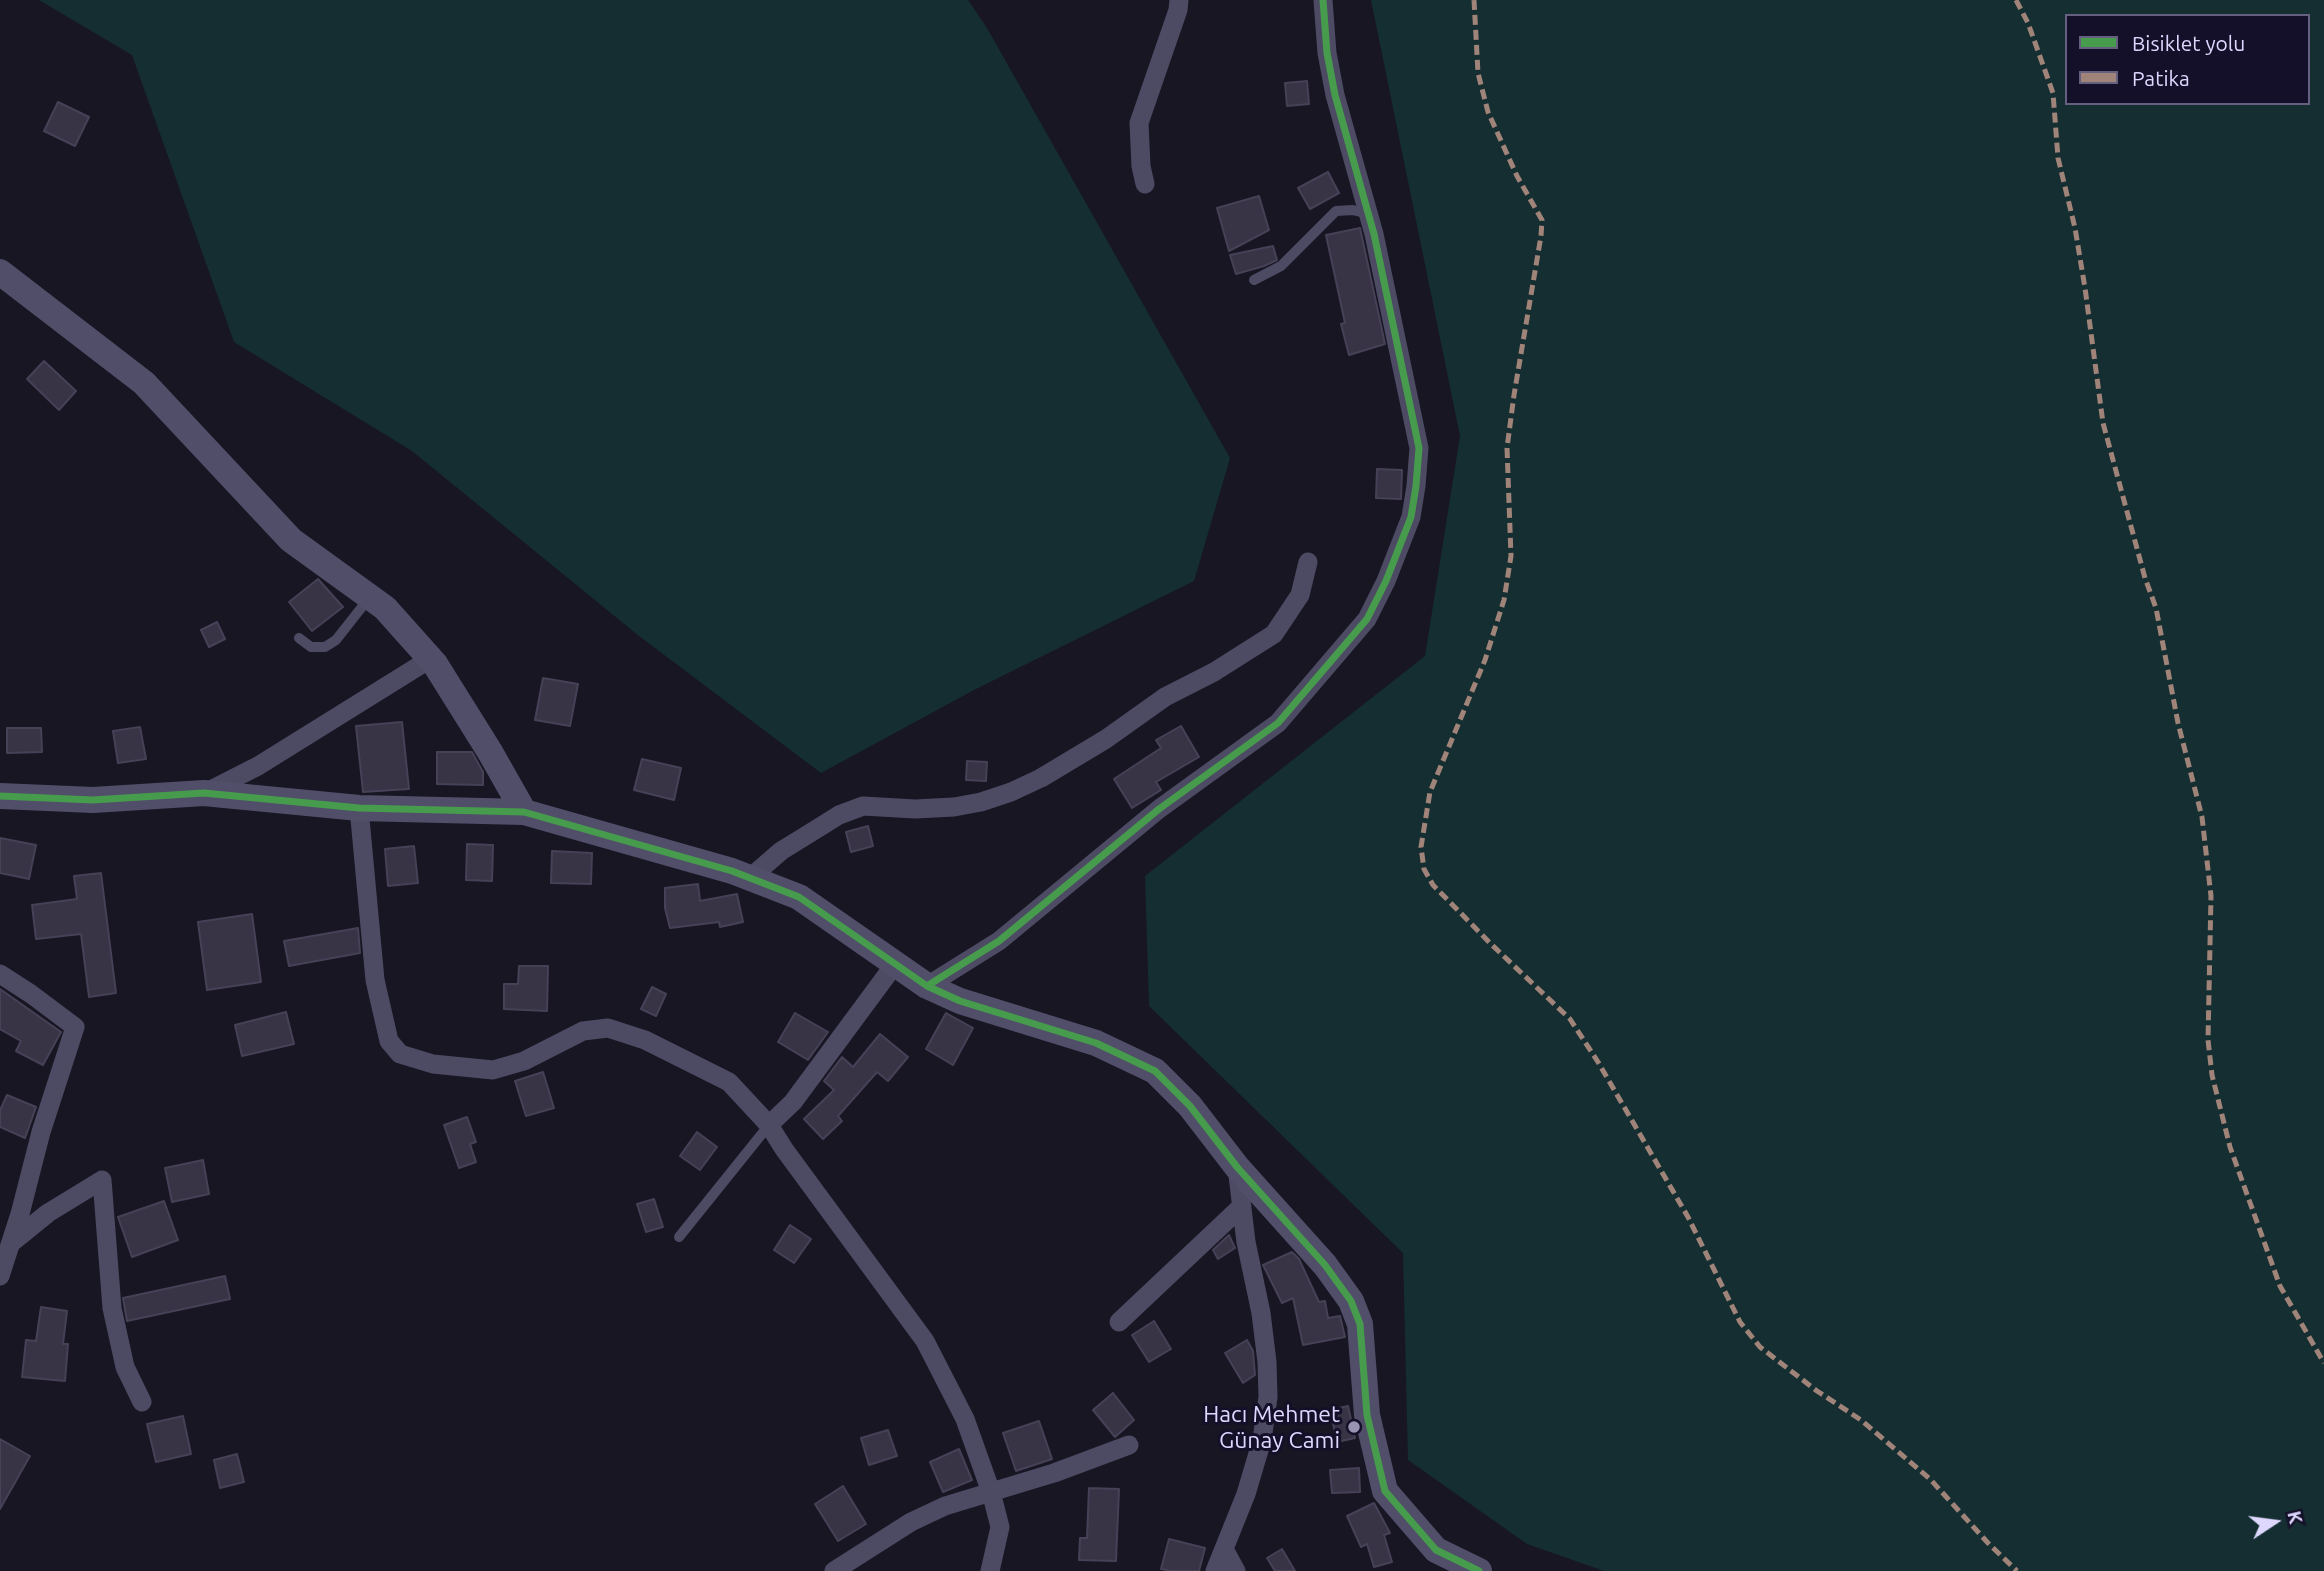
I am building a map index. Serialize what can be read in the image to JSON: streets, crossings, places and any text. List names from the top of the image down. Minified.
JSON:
{"places":["Hacı Mehmet Günay Cami"],"legend":["Bisiklet yolu","Patika"],"north":"right"}
